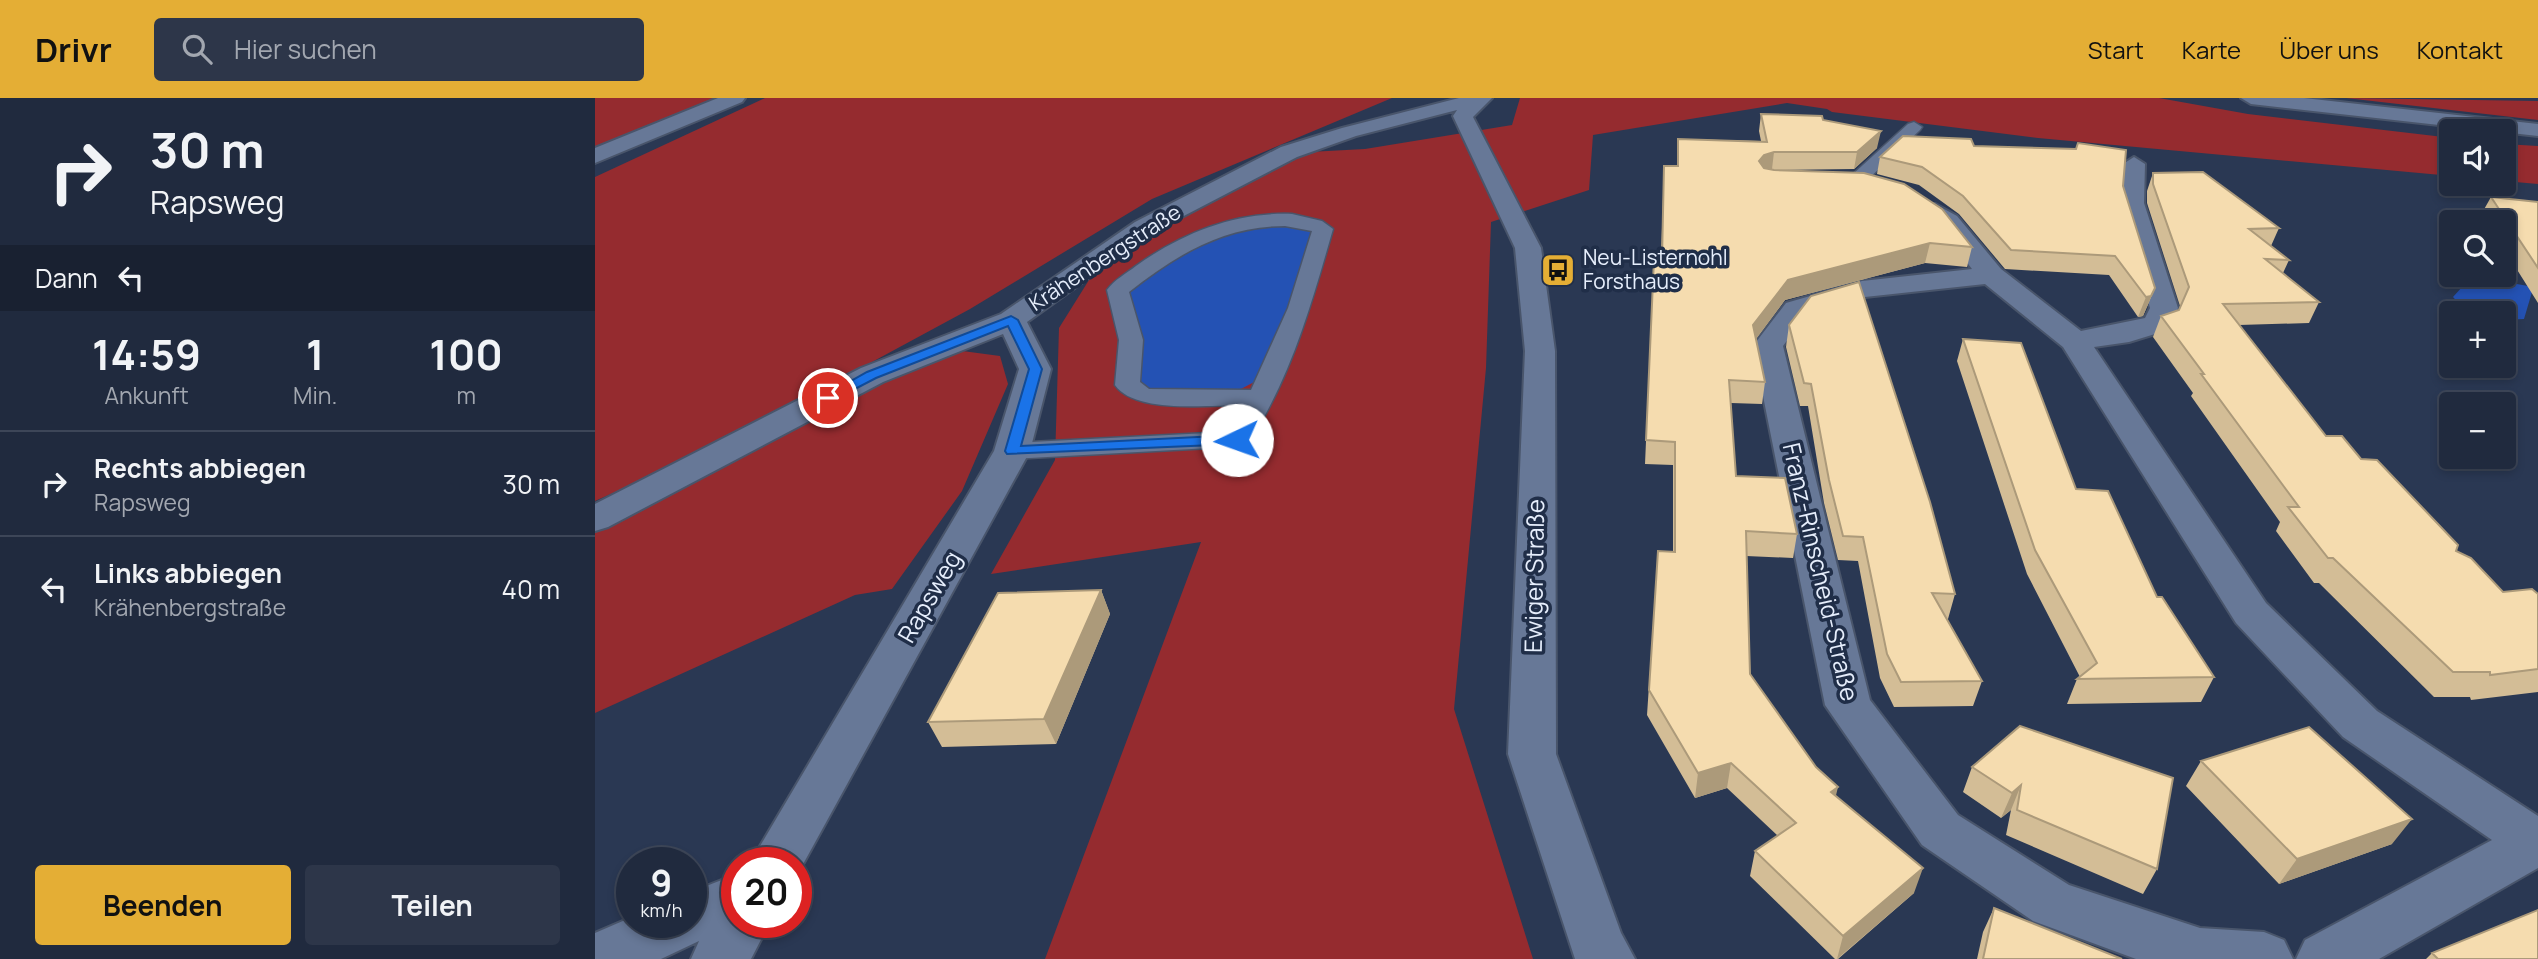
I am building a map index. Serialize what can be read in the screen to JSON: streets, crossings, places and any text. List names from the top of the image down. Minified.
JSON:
{"streets":{"street":["Krähenbergstraße","Franz-Rinscheid-Straße","Ewiger Straße","Rapsweg"]},"crossings":[["Krähenbergstraße","Ewiger Straße"],["Krähenbergstraße","Rapsweg"]],"places":{"bus stop":["Neu-Listernohl Forsthaus"]},"page":{"header":"Drivr","search":"Hier suchen","nav":["Start","Karte","Über uns","Kontakt"],"turn":["30 m","Rapsweg"],"map_buttons":["+","−"],"then":"Dann","eta":["14:59","Ankunft","1","Min.","100","m"],"list":[{"name":"Rechts abbiegen","note":"Rapsweg","value":"30 m"},{"name":"Links abbiegen","note":"Krähenbergstraße","value":"40 m"}],"speed":"9 km/h","limit":"20","buttons":["Beenden","Teilen"]}}
